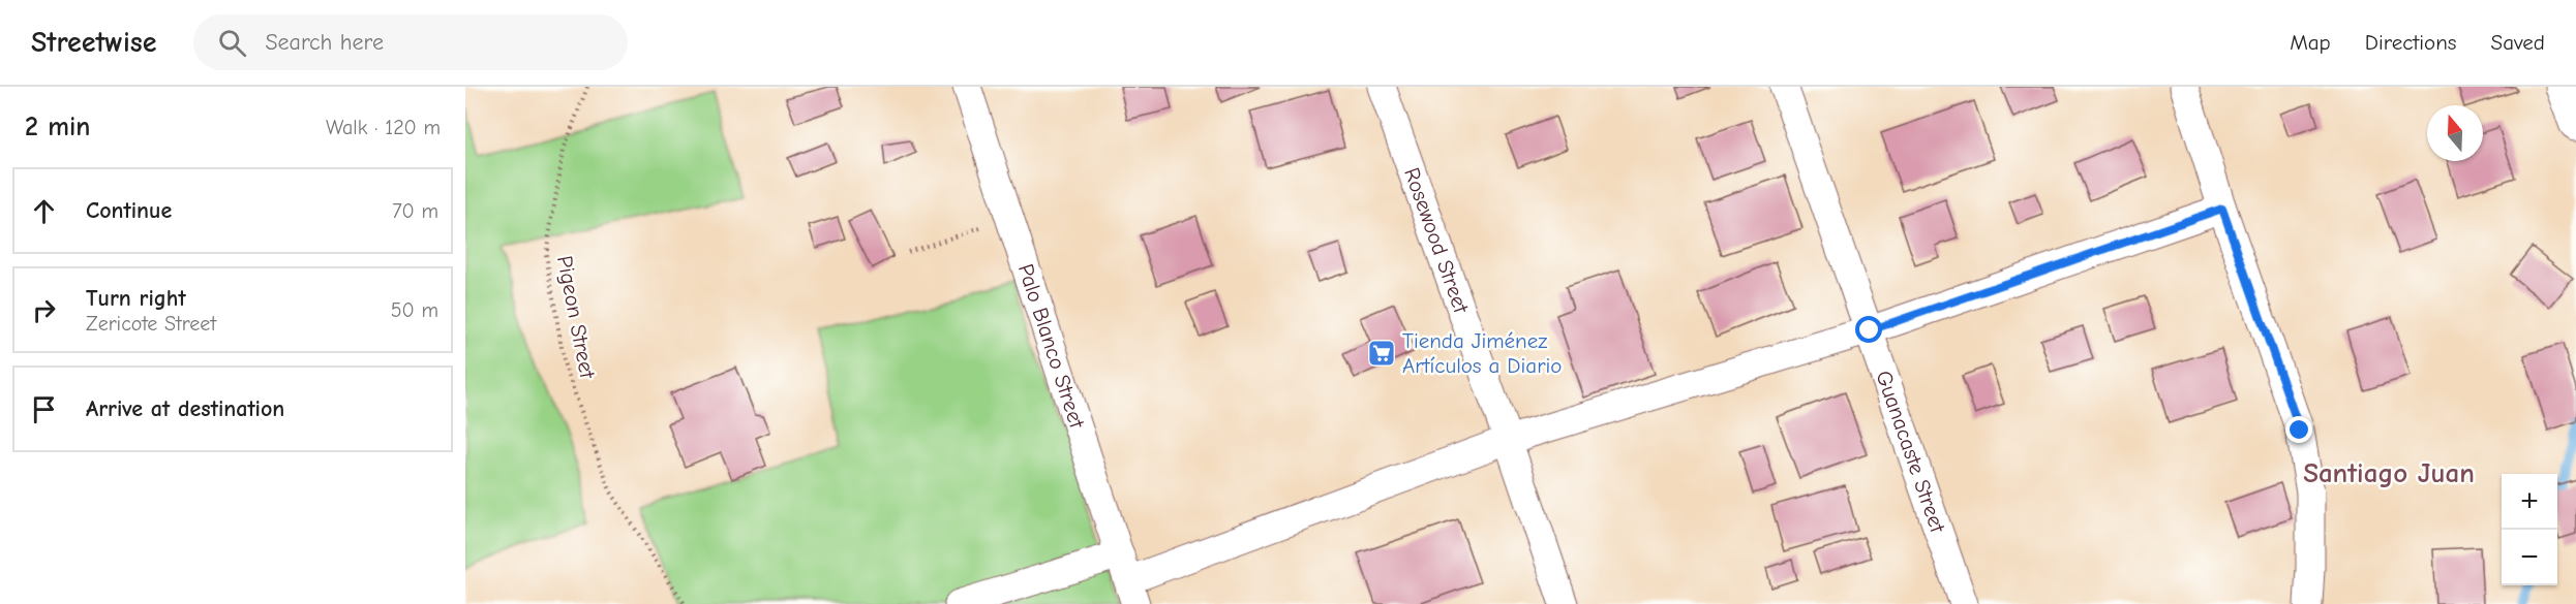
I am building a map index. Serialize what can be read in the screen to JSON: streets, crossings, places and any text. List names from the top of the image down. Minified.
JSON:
{"streets":{"street":["Rosewood Street","Palo Blanco Street","Guanacaste Street"],"path":["Pigeon Street"]},"districts":["Santiago Juan"],"places":{"supermarket":["Tienda Jiménez Artículos a Diario"]},"north":"top","page":{"header":"Streetwise","search":"Search here","nav":["Map","Directions","Saved"],"heading":["2 min","Walk · 120 m"],"list":[["Continue","70 m"],["Turn right","Zericote Street","50 m"],"Arrive at destination"],"map_buttons":["+","−"]}}
